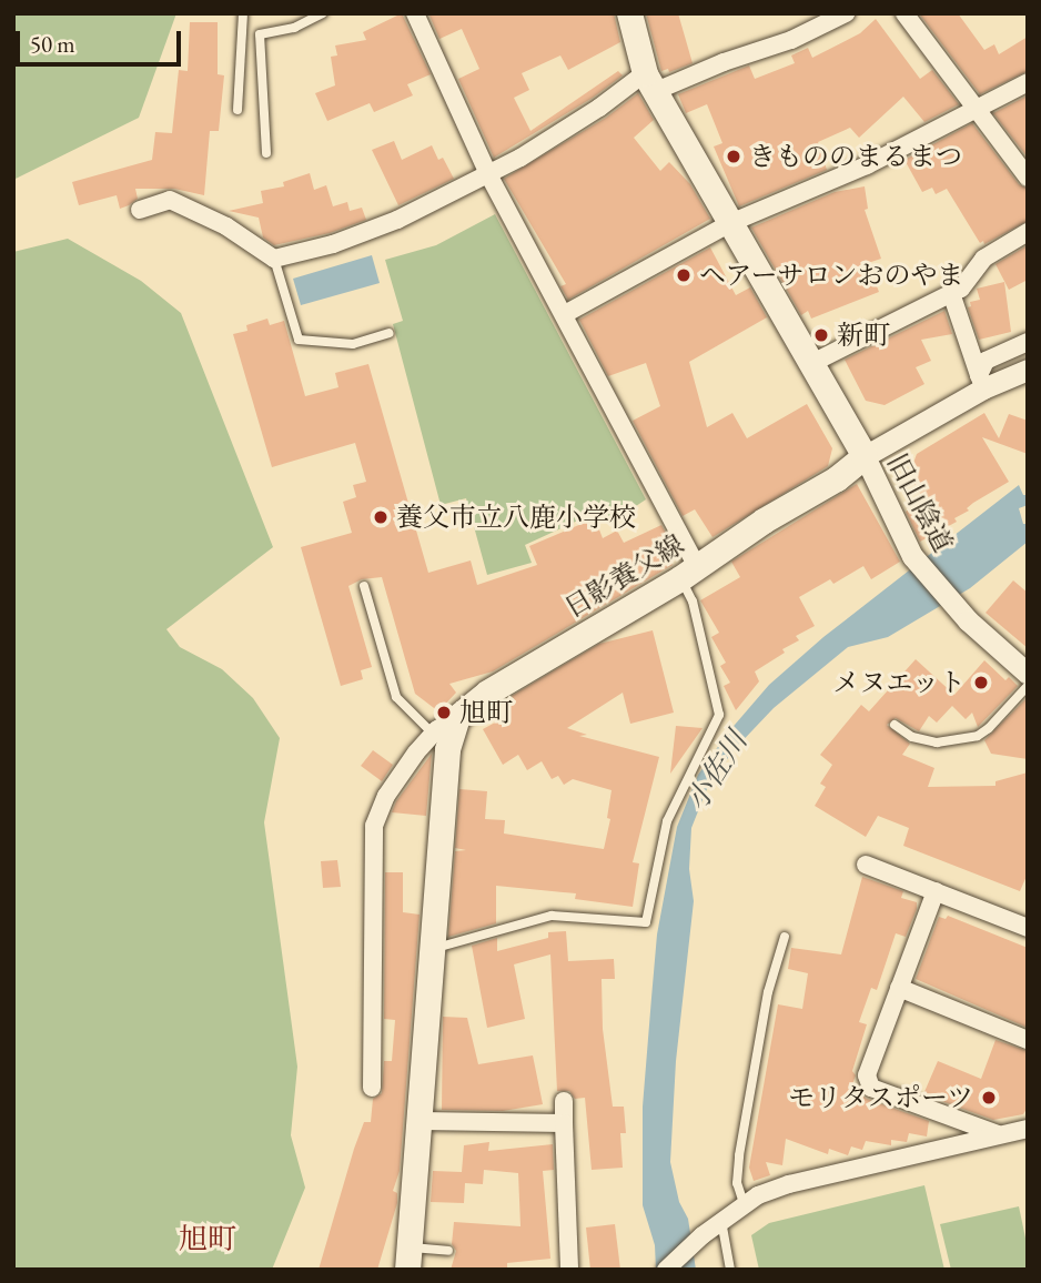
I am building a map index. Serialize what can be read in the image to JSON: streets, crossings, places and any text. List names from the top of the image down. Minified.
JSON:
{"streets":{"main road":["日影養父線"],"street":["旧山陰道"]},"crossings":[["旧山陰道","日影養父線"]],"districts":["旭町"],"water":["小佐川"],"places":["きもののまるまつ","ヘアーサロンおのやま","新町","養父市立八鹿小学校","メヌエット","旭町","モリタスポーツ"],"scale_bar":"50 m"}
